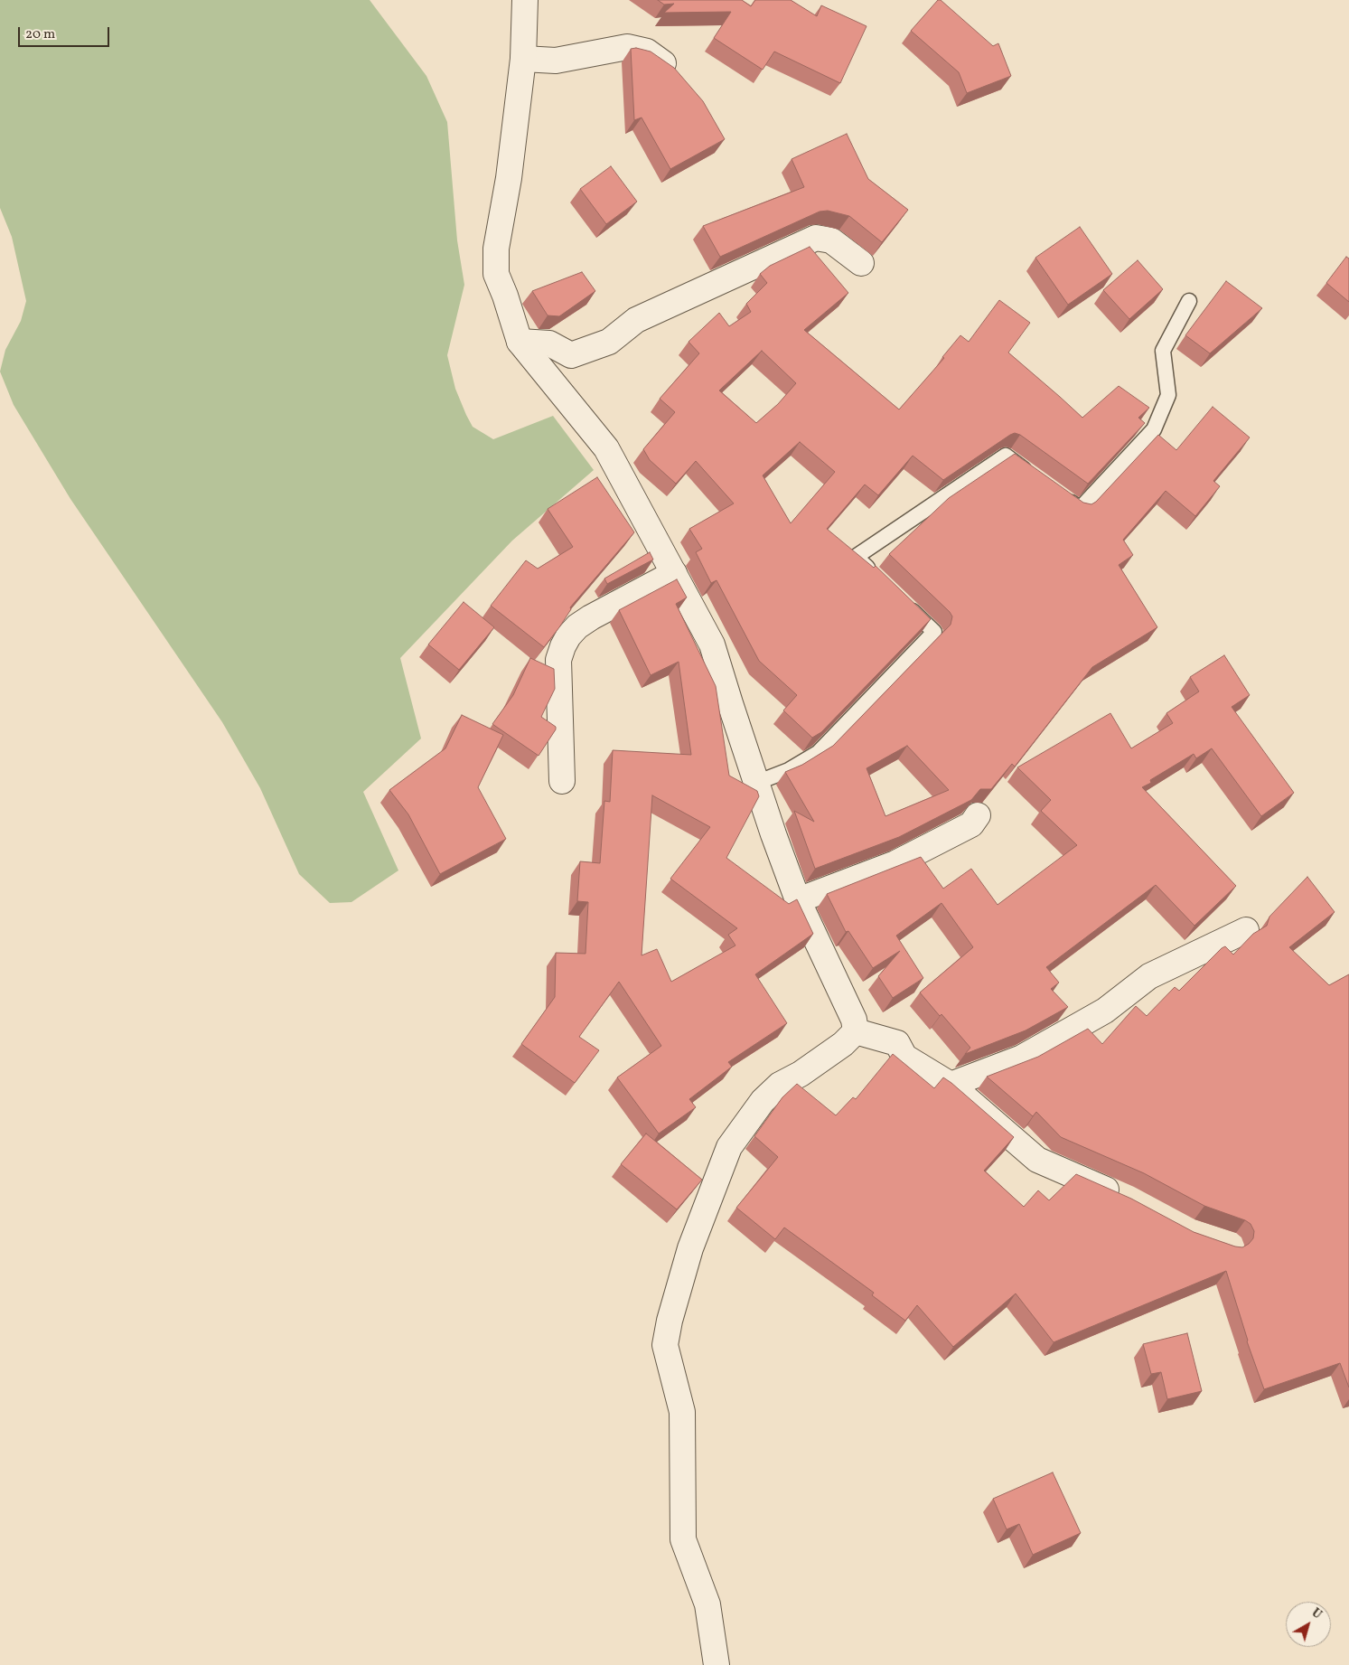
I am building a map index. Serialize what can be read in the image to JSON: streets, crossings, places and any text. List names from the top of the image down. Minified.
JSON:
{"scale_bar":"20 m","north":"top right"}
